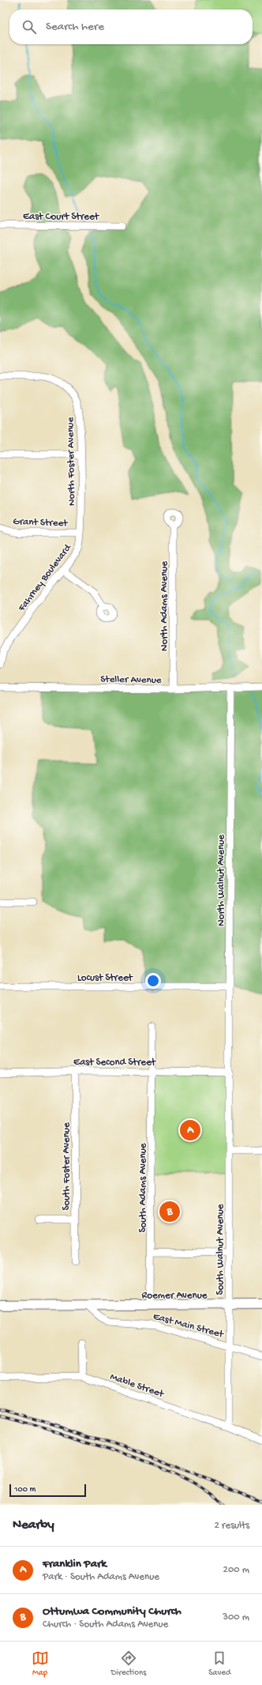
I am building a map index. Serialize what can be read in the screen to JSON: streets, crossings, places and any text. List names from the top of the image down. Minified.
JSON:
{"streets":{"main road":["Roemer Avenue"],"street":["East Court Street","North Foster Avenue","Grant Street","Fahrney Boulevard","North Adams Avenue","Steller Avenue","North Walnut Avenue","Locust Street","East Second Street","South Foster Avenue","South Adams Avenue","South Walnut Avenue","East Main Street","Mable Street"]},"crossings":[["North Foster Avenue","Grant Street"],["North Foster Avenue","Fahrney Boulevard"],["Grant Street","Fahrney Boulevard"],["North Adams Avenue","Steller Avenue"],["Steller Avenue","North Walnut Avenue"],["North Walnut Avenue","Locust Street"],["North Walnut Avenue","East Second Street"],["North Walnut Avenue","South Walnut Avenue"],["East Second Street","South Foster Avenue"],["East Second Street","South Adams Avenue"],["East Second Street","South Walnut Avenue"],["South Adams Avenue","Roemer Avenue"],["South Walnut Avenue","Roemer Avenue"],["South Walnut Avenue","East Main Street"],["South Walnut Avenue","Mable Street"],["Roemer Avenue","East Main Street"]],"scale_bar":"100 m","page":{"search":"Search here","pins":["A","B"],"scale":"100 m","heading":["Nearby","2 results"],"list":[{"mark":"A","name":"Franklin Park","note":"Park · South Adams Avenue","value":"200 m"},{"mark":"B","name":"Ottumwa Community Church","note":"Church · South Adams Avenue","value":"300 m"}],"nav":["Map","Directions","Saved"]}}
